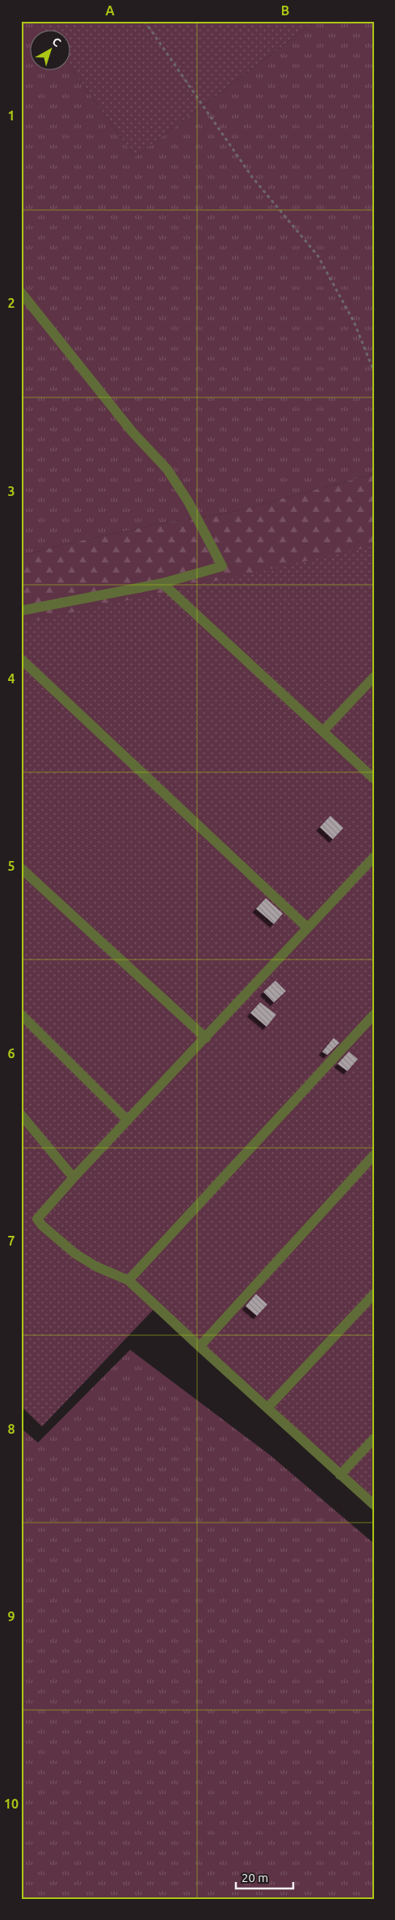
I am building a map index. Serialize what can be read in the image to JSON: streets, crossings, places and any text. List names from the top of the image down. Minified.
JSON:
{"scale_bar":"20 m","north":"top right","grid":{"columns":["A","B"],"rows":["1","2","3","4","5","6","7","8","9","10"]}}
